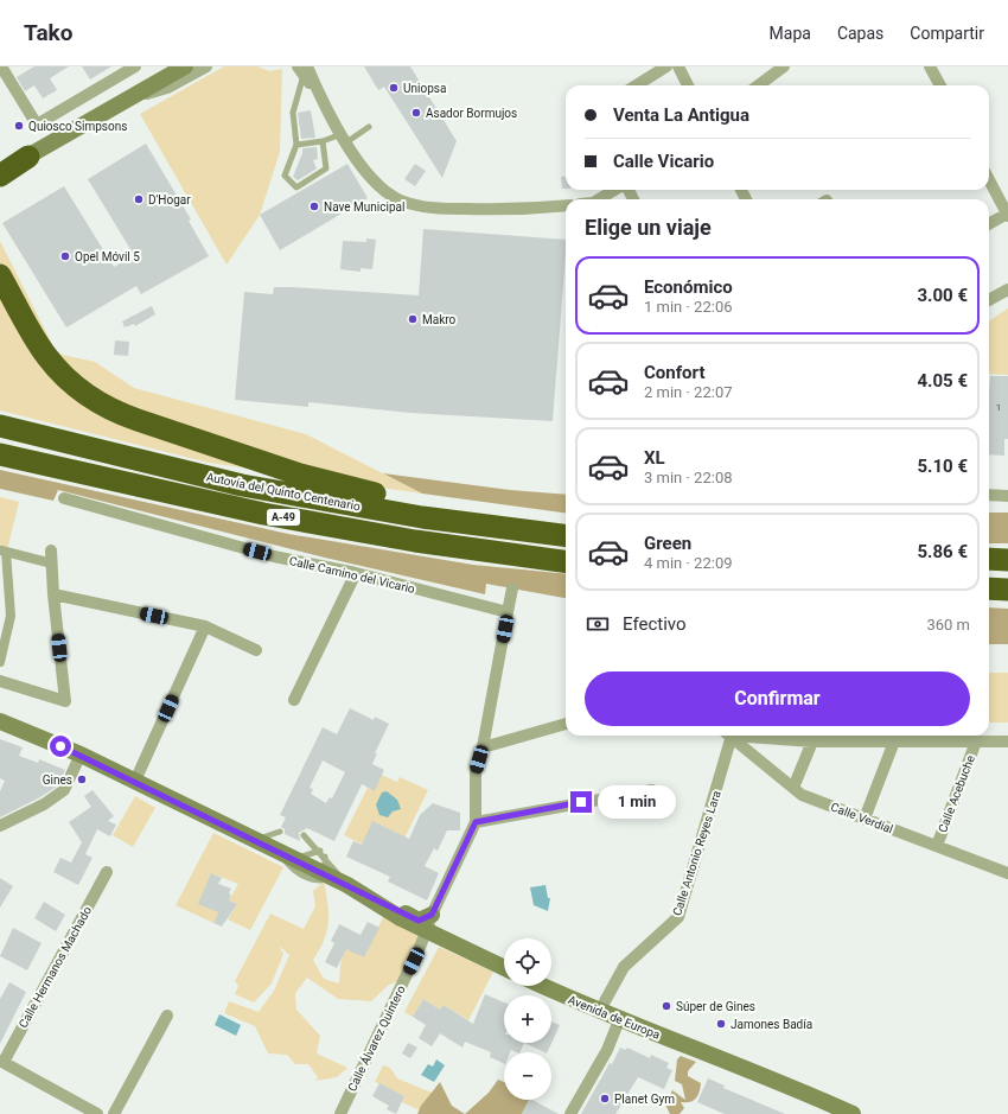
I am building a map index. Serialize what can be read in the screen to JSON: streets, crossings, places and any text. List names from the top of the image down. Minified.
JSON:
{"streets":{"highway":["Autovía del Quinto Centenario","A-49"],"main road":["Avenida de Europa"],"street":["Calle Camino del Vicario","Calle Acebuche","Calle Verdial","Calle Antonio Reyes Lara","Calle Hermanos Machado","Calle Álvarez Quintero"]},"crossings":[["Calle Acebuche","Calle Verdial"],["Calle Antonio Reyes Lara","Avenida de Europa"]],"places":["Uniopsa","Asador Bormujos","Quiosco Simpsons","D'Hogar","Nave Municipal","Opel Móvil 5","Makro","Gines","Súper de Gines","Jamones Badía","Planet Gym"],"house_numbers":["1"],"page":{"header":"Tako","nav":["Mapa","Capas","Compartir"],"banner":["Venta La Antigua","Calle Vicario"],"heading":"Elige un viaje","list":[{"name":"Económico","note":"1 min · 22:06","value":"3.00 €"},{"name":"Confort","note":"2 min · 22:07","value":"4.05 €"},{"name":"XL","note":"3 min · 22:08","value":"5.10 €"},{"name":"Green","note":"4 min · 22:09","value":"5.86 €"}],"pay":["Efectivo","360 m"],"buttons":"Confirmar","bubble":"1 min","map_buttons":["+","−"]}}
